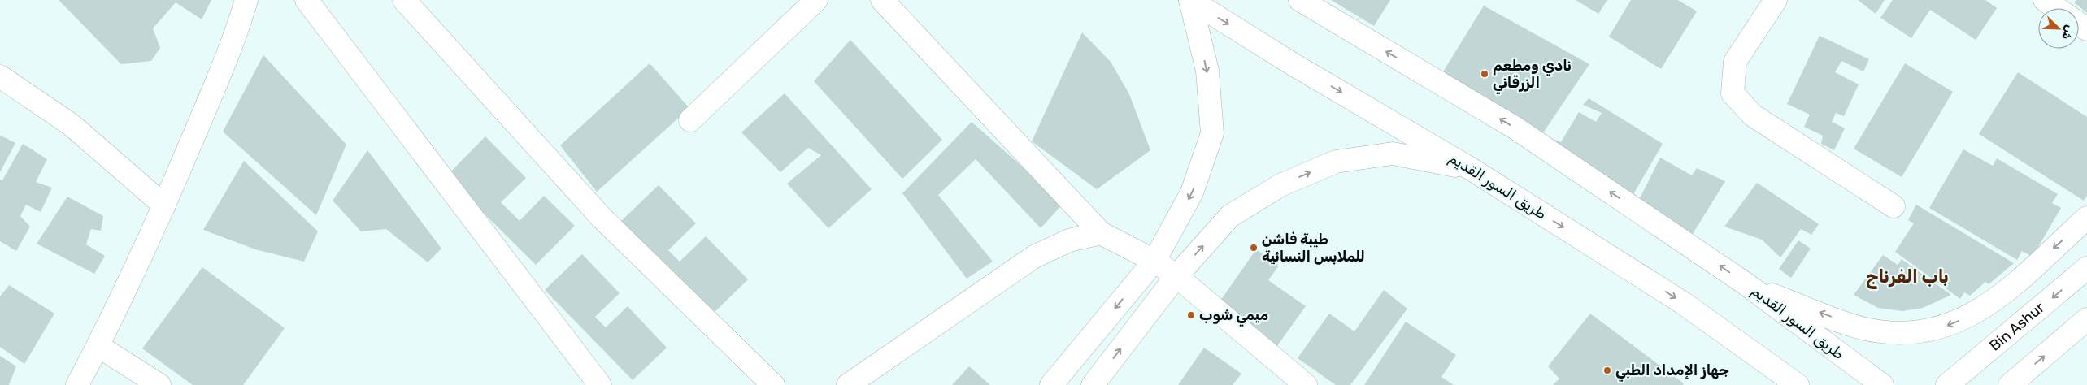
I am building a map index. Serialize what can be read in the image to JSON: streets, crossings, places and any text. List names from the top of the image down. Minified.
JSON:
{"streets":{"street":["طريق السور القديم","Bin Ashur"]},"districts":["باب الفرناج"],"places":["نادي ومطعم الزرقاني","طيبة فاشن للملابس النسائية","ميمي شوب","جهاز الإمداد الطبي"],"north":"bottom right"}
